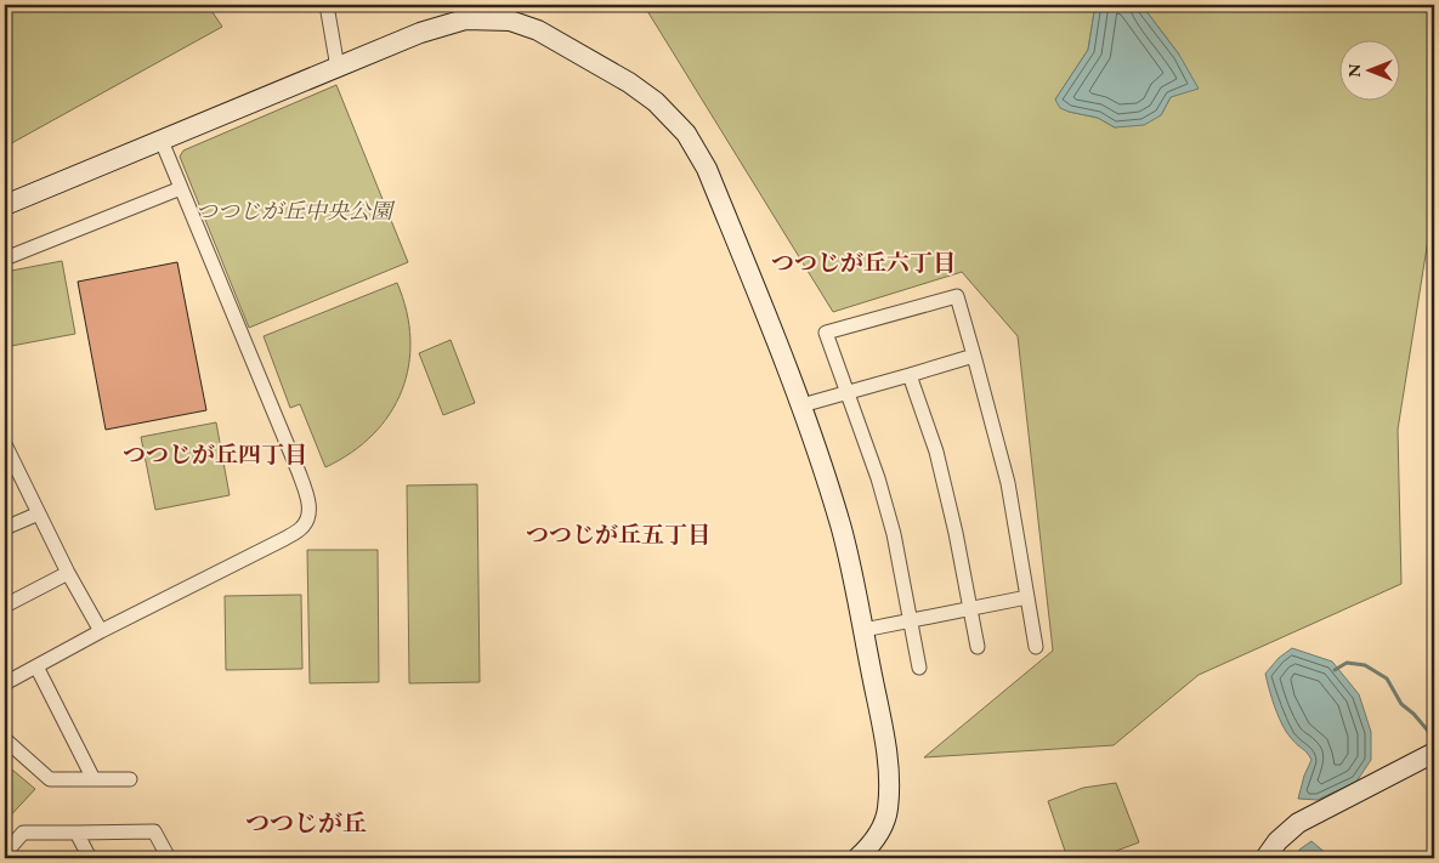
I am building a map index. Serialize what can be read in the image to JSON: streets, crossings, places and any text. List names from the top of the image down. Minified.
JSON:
{"districts":["つつじが丘六丁目","つつじが丘四丁目","つつじが丘五丁目","つつじが丘"],"parks":["つつじが丘中央公園"],"north":"left"}
